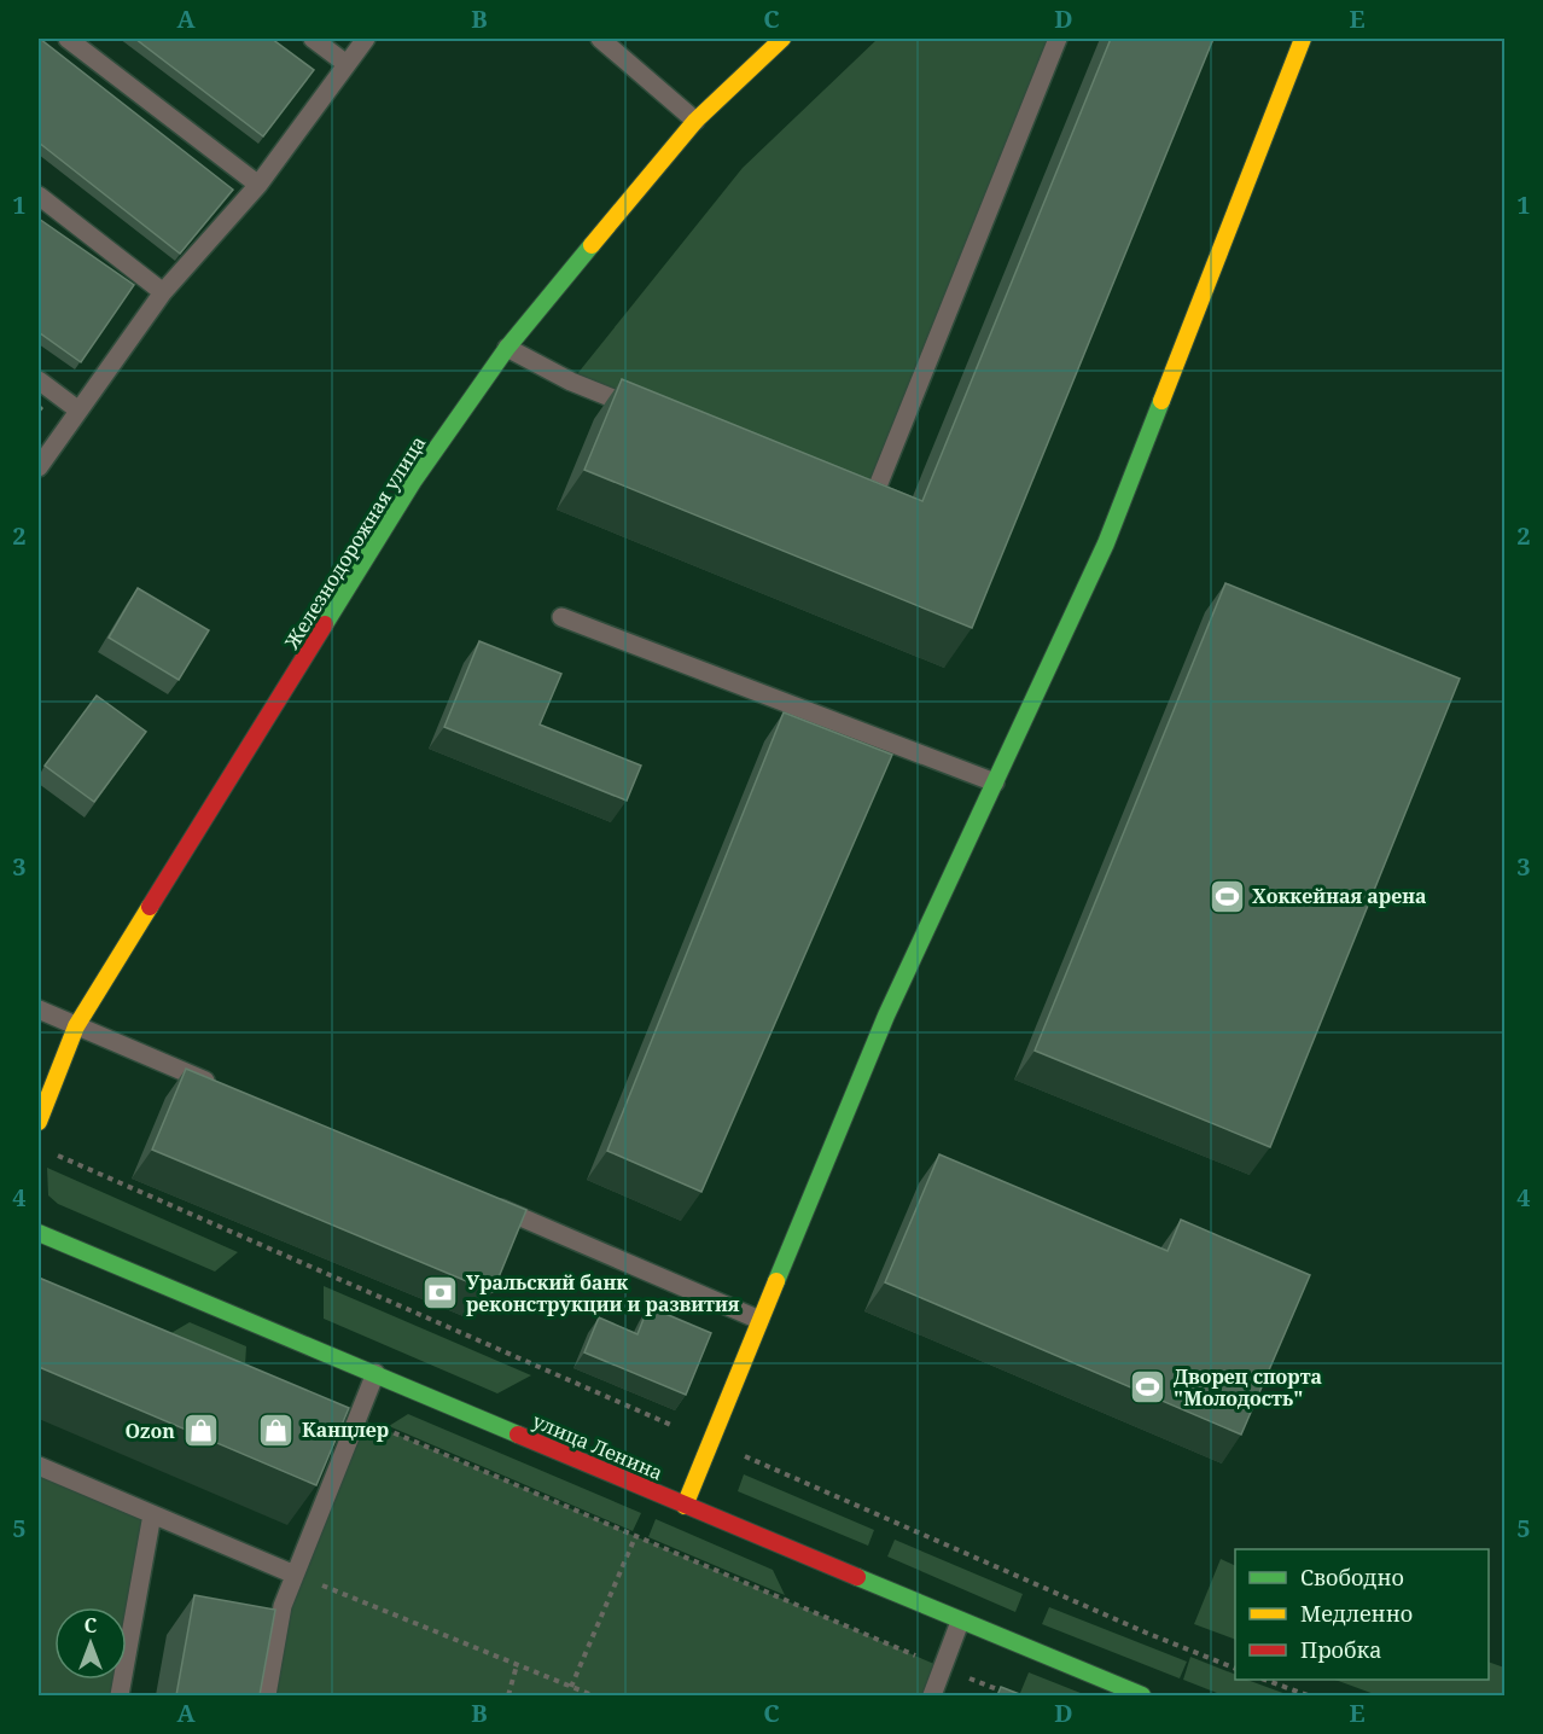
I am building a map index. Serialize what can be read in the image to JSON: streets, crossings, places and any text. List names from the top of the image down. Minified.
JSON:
{"streets":{"street":["Железнодорожная улица","улица Ленина"]},"places":{"sports":["Хоккейная арена","Дворец спорта \"Молодость\""],"bank":["Уральский банк реконструкции и развития"],"shop":["Канцлер","Ozon"]},"legend":["Свободно","Медленно","Пробка"],"north":"top","grid":{"columns":["A","B","C","D","E"],"rows":["1","2","3","4","5"]}}
